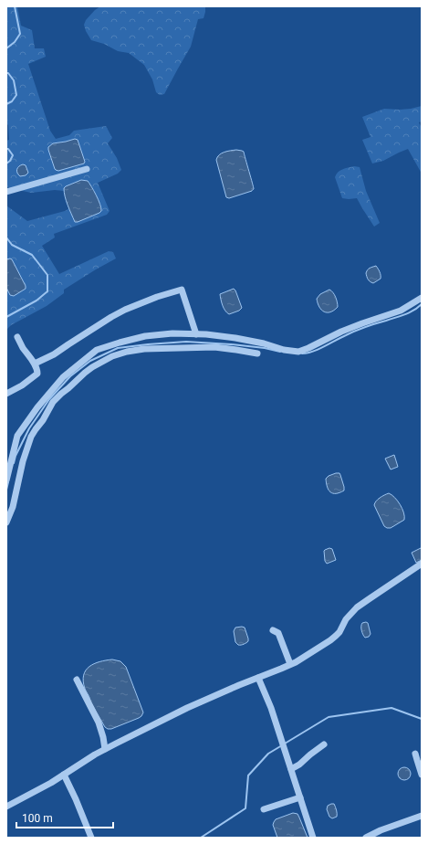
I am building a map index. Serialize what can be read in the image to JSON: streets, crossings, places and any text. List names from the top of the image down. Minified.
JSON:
{"scale_bar":"100 m"}
